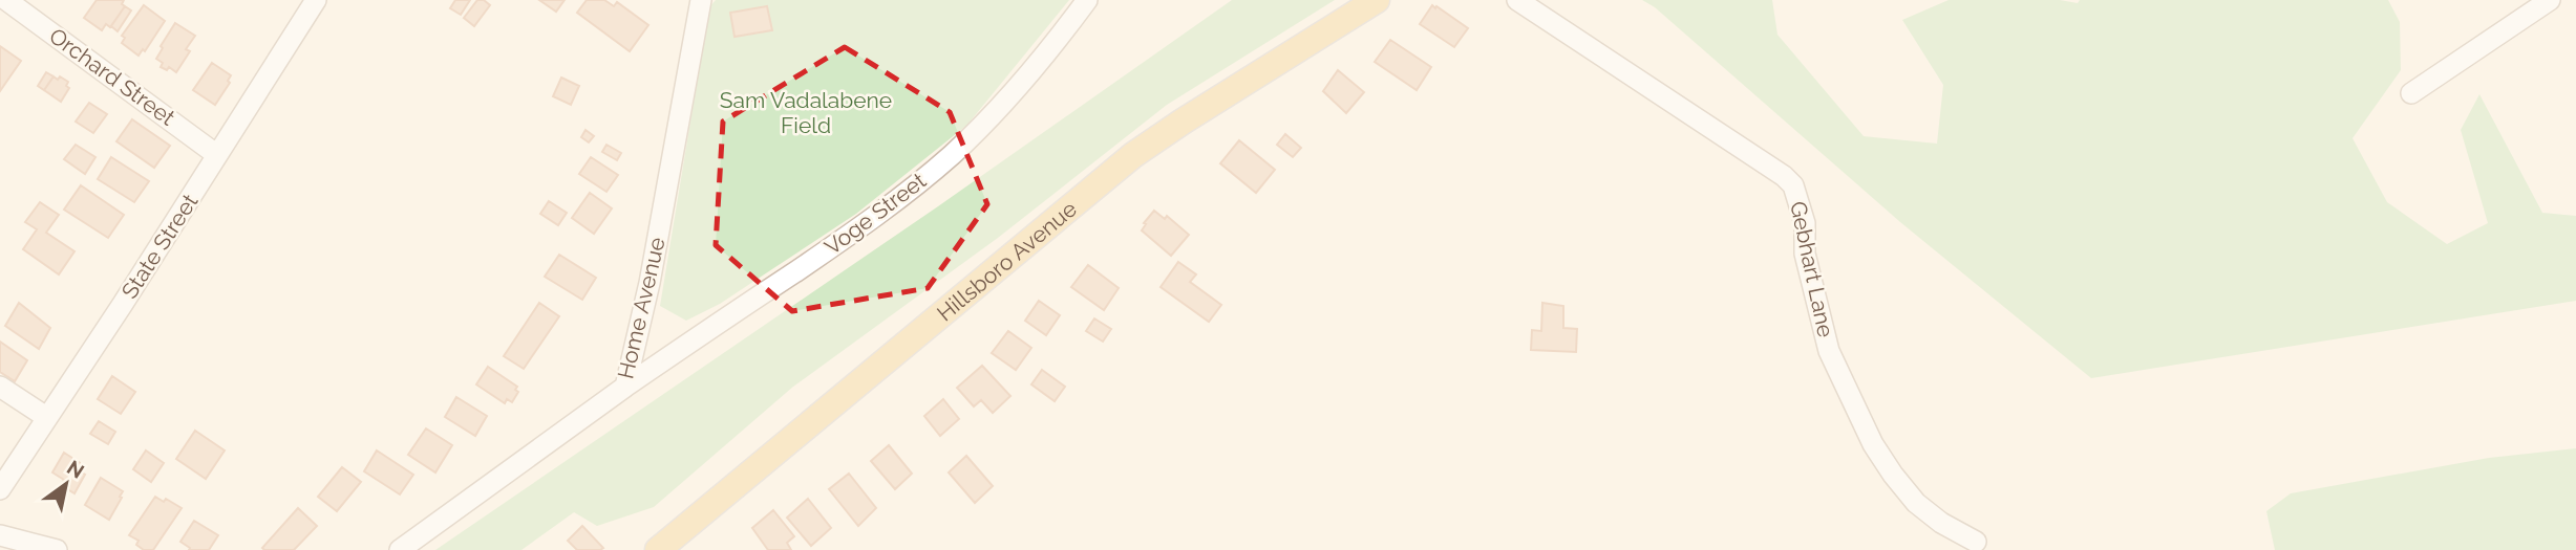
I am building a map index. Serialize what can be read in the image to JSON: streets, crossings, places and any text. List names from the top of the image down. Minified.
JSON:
{"streets":{"main road":["Hillsboro Avenue"],"street":["Orchard Street","Voge Street","State Street","Gebhart Lane","Home Avenue"]},"crossings":[["Orchard Street","State Street"],["Voge Street","Home Avenue"]],"parks":["Sam Vadalabene Field"],"north":"top right"}
